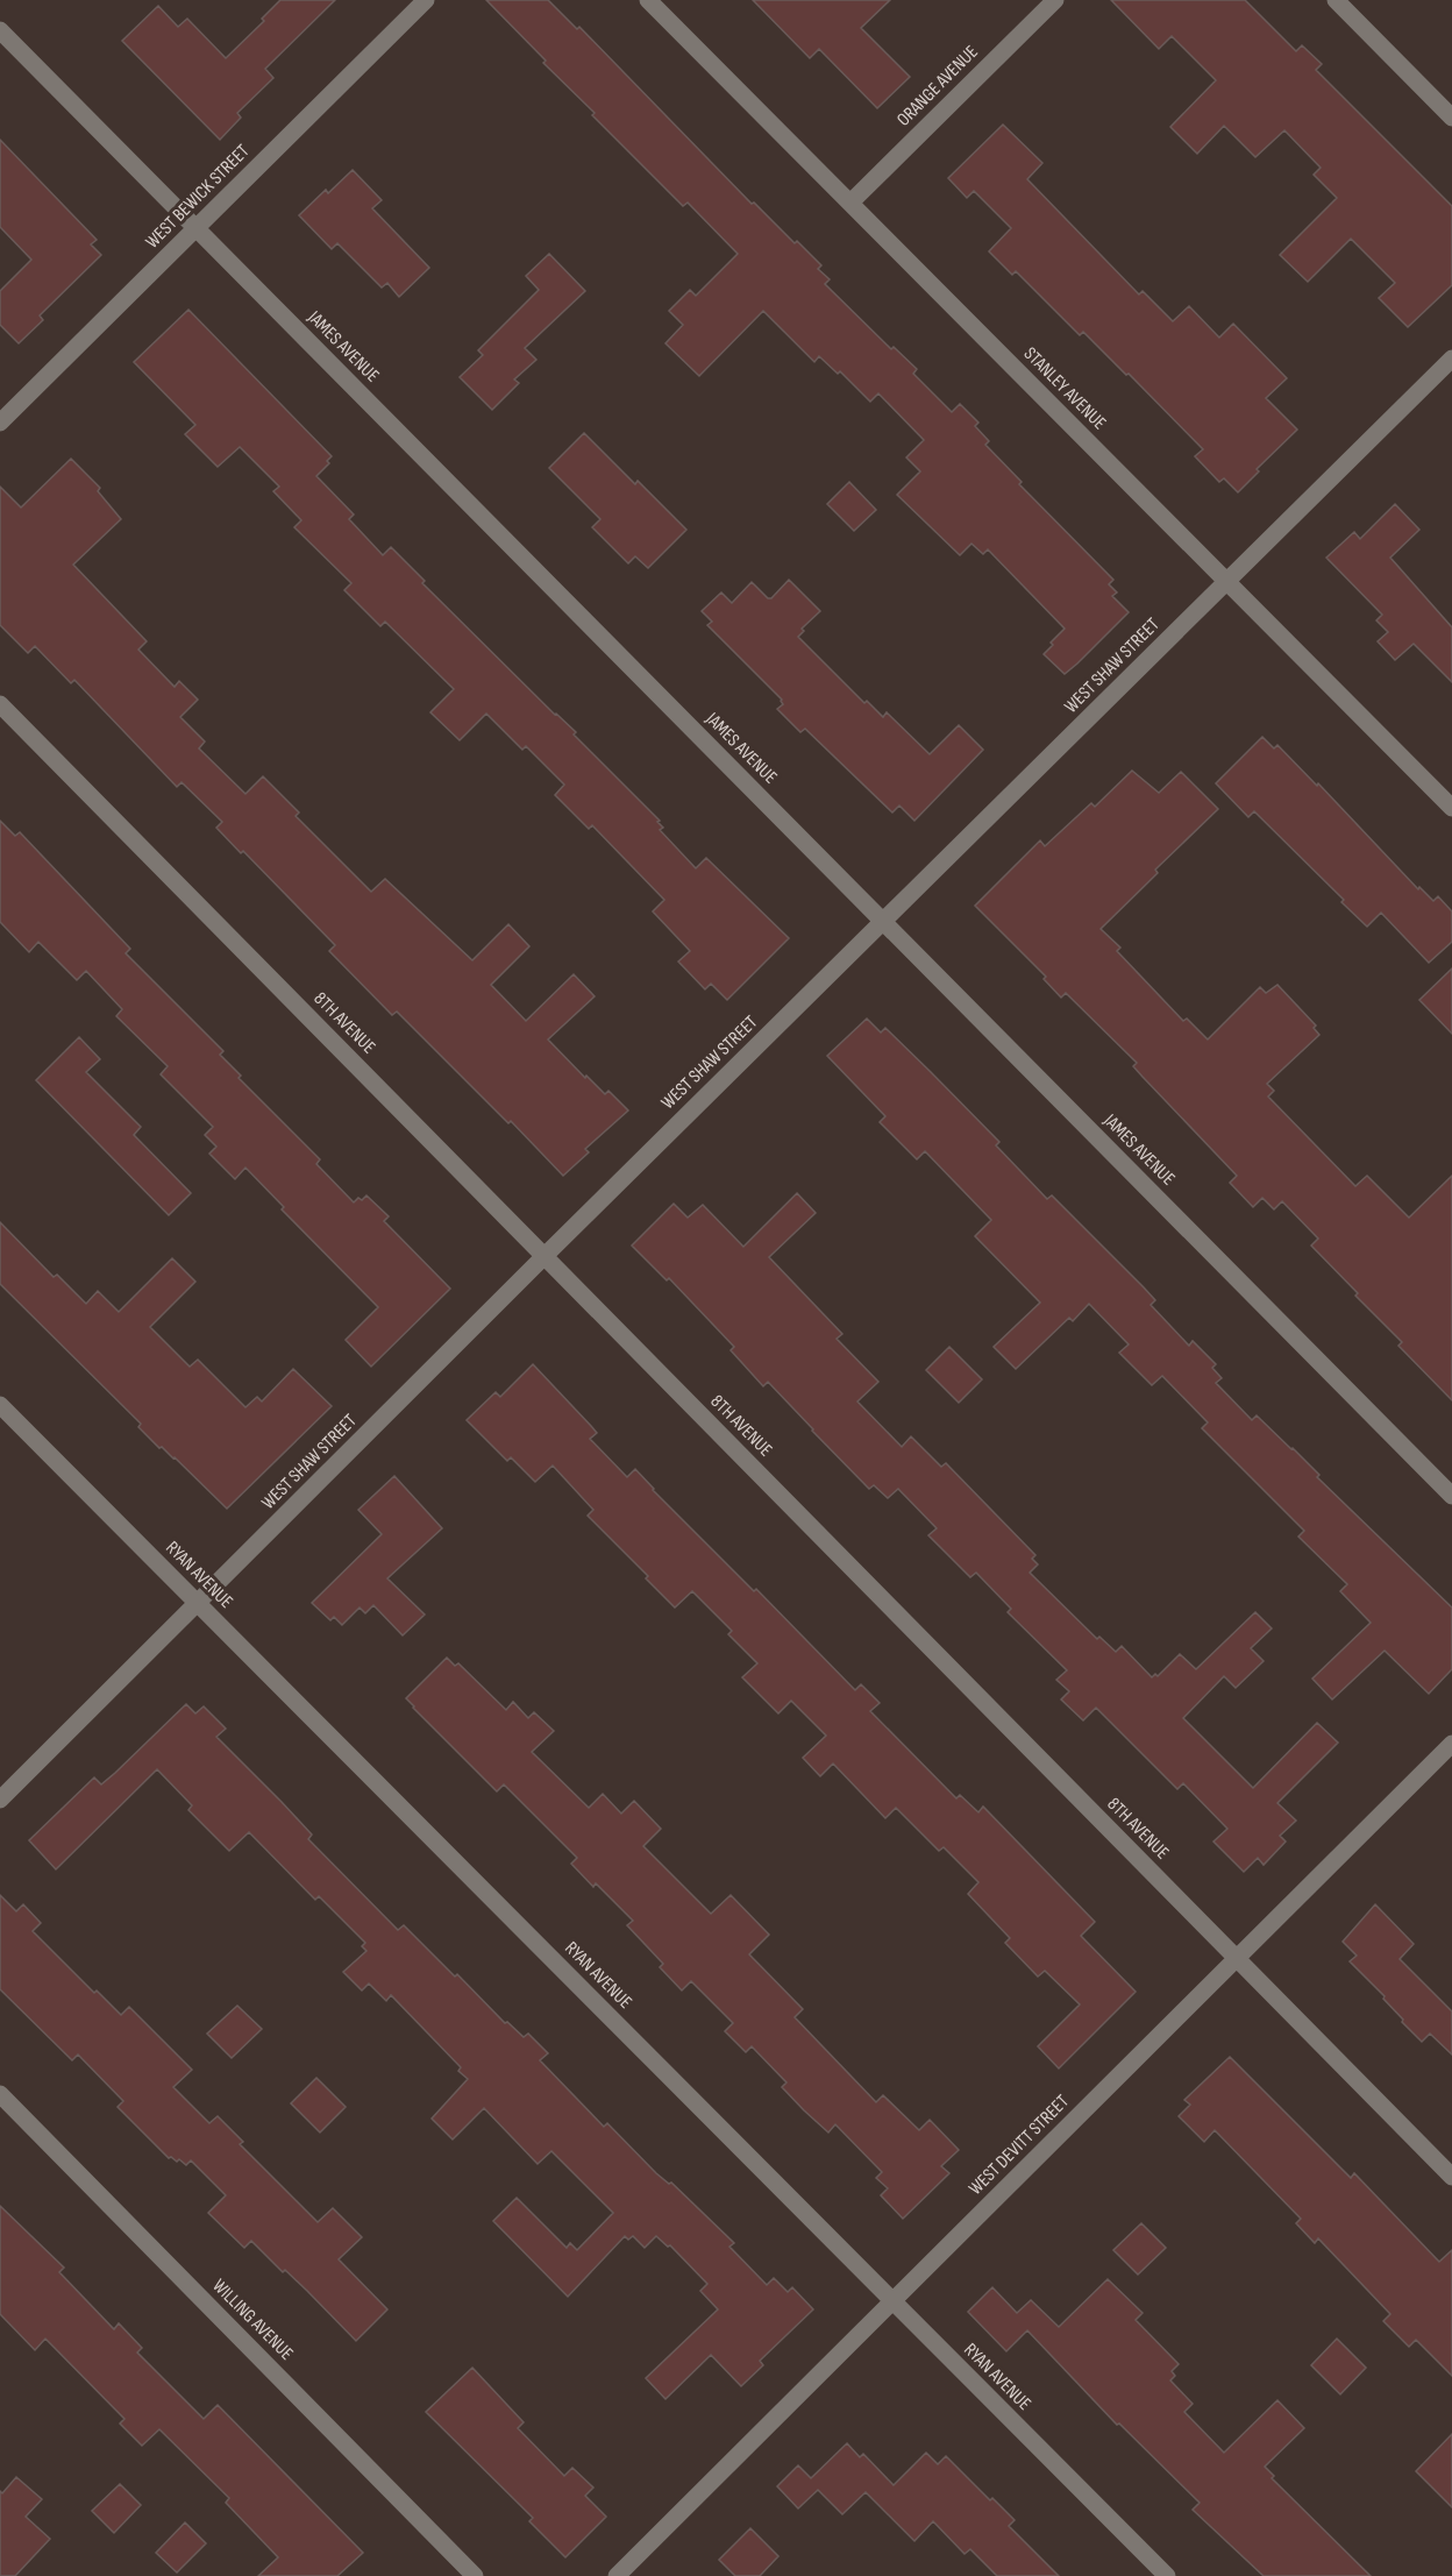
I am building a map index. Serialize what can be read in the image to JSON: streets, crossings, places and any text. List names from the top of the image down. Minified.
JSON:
{"streets":{"street":["ORANGE AVENUE","WEST BEWICK STREET","JAMES AVENUE","STANLEY AVENUE","WEST SHAW STREET","8TH AVENUE","RYAN AVENUE","WEST DEVITT STREET","WILLING AVENUE"]},"crossings":[["ORANGE AVENUE","STANLEY AVENUE"],["WEST BEWICK STREET","JAMES AVENUE"],["JAMES AVENUE","WEST SHAW STREET"],["STANLEY AVENUE","WEST SHAW STREET"],["WEST SHAW STREET","8TH AVENUE"],["WEST SHAW STREET","RYAN AVENUE"],["8TH AVENUE","WEST DEVITT STREET"],["RYAN AVENUE","WEST DEVITT STREET"]]}
